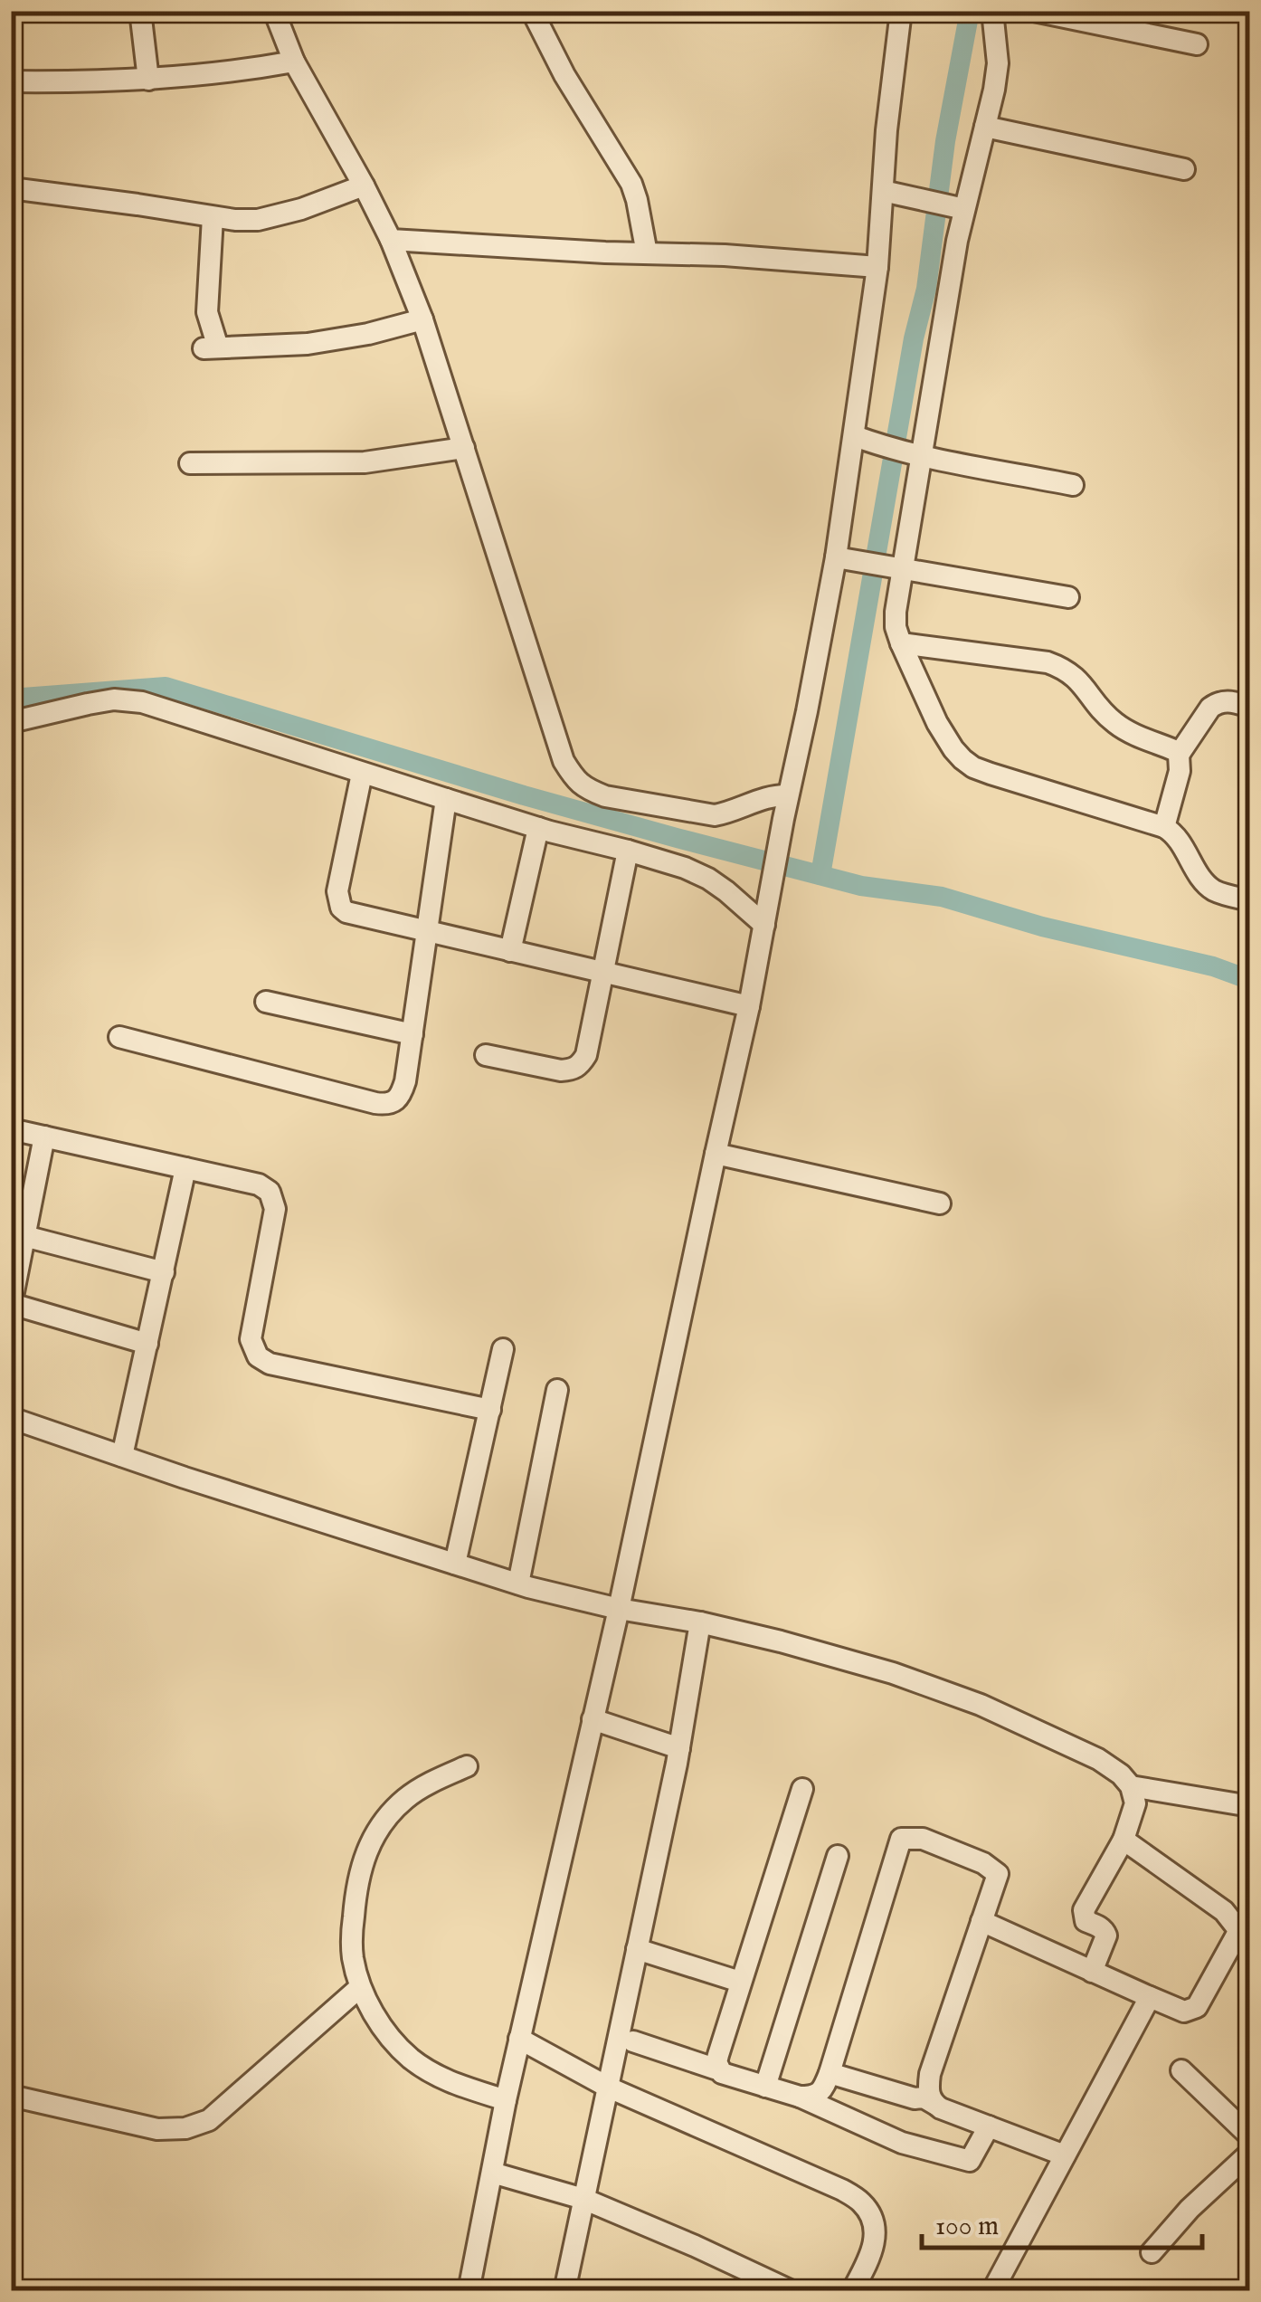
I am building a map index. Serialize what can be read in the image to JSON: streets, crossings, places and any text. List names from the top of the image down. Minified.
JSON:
{"scale_bar":"100 m"}
